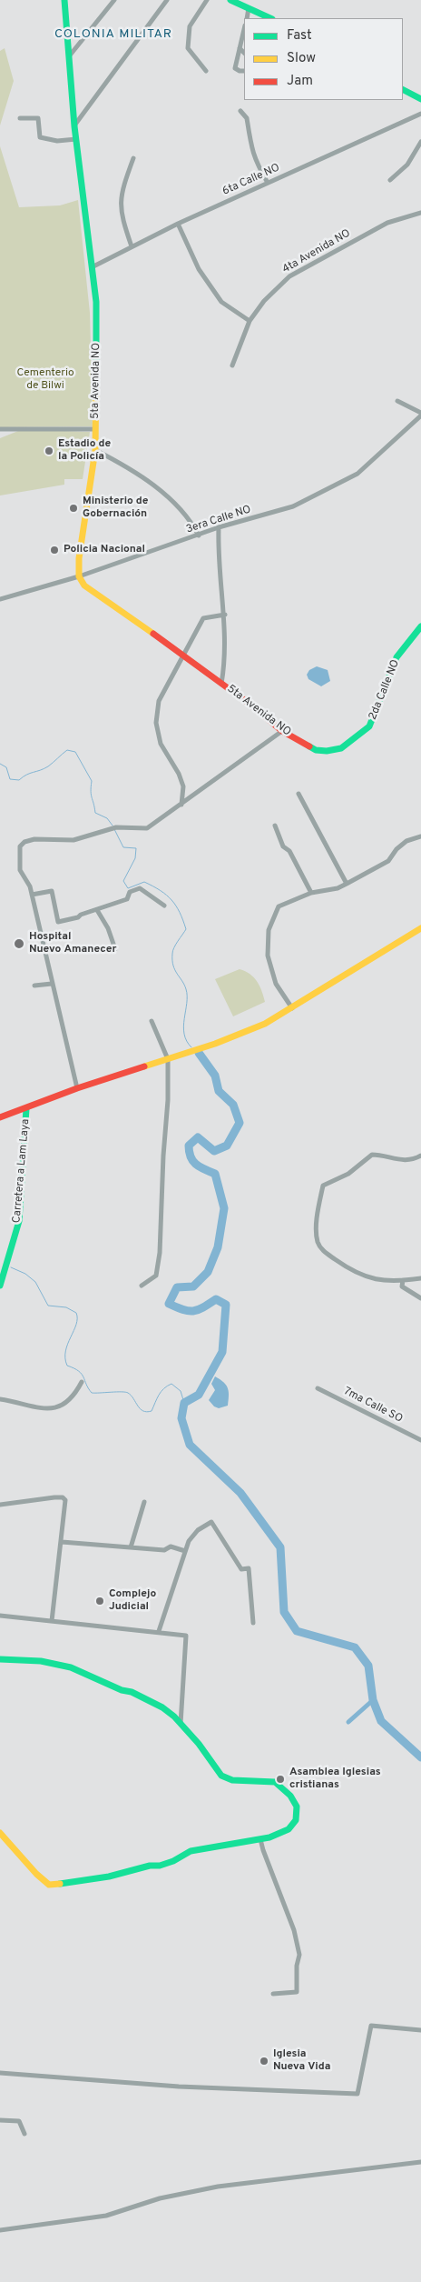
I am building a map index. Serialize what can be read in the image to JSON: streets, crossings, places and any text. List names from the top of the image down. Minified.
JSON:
{"streets":{"street":["6ta Calle NO","4ta Avenida NO","5ta Avenida NO","3era Calle NO","2da Calle NO","Carretera a Lam Laya","7ma Calle SO"]},"crossings":[["6ta Calle NO","5ta Avenida NO"],["5ta Avenida NO","3era Calle NO"],["5ta Avenida NO","2da Calle NO"]],"districts":["COLONIA MILITAR"],"parks":["Cementerio de Bilwi"],"places":["Estadio de la Policía","Ministerio de Gobernación","Policia Nacional","Hospital Nuevo Amanecer","Complejo Judicial","Asamblea Iglesias cristianas","Iglesia Nueva Vida"],"legend":["Fast","Slow","Jam"]}
